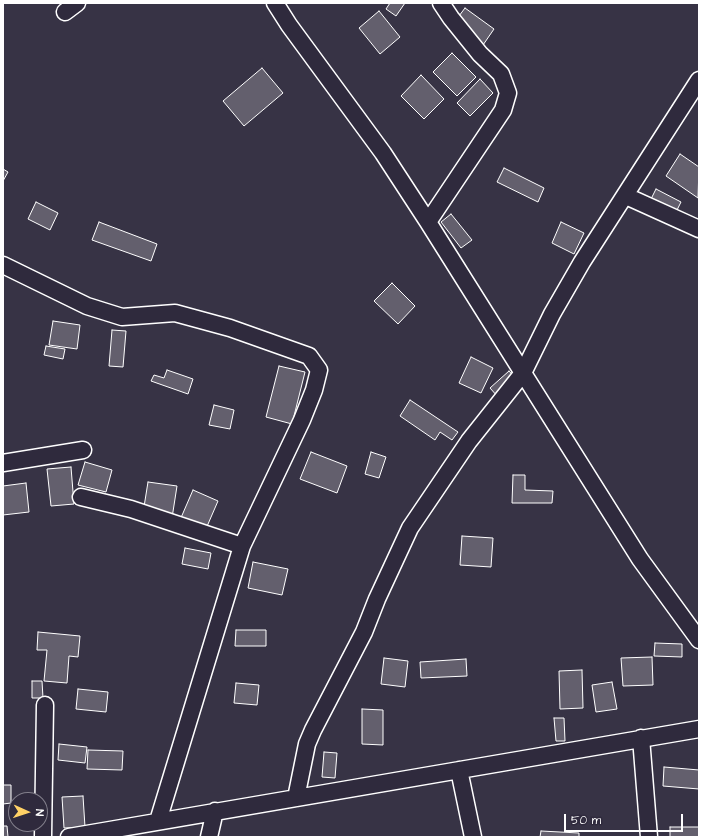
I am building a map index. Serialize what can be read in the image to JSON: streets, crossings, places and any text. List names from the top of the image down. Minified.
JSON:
{"scale_bar":"50 m","north":"right"}
